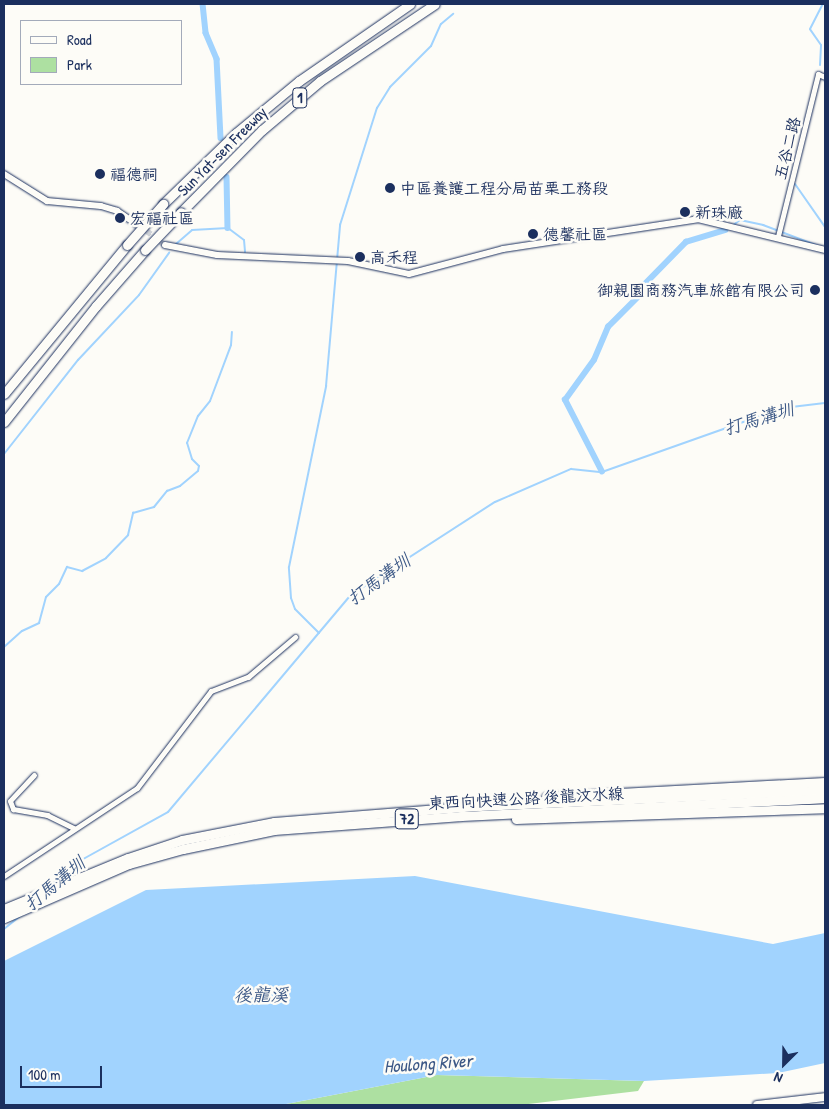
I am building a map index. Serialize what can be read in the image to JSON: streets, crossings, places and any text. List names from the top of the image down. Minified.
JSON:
{"streets":{"highway":["1","Sun Yat-sen Freeway","東西向快速公路 後龍汶水線","72"],"street":["五谷二路"]},"water":["打馬溝圳","後龍溪","Houlong River"],"places":["福德祠","中區養護工程分局苗栗工務段","新珠廠","宏福社區","德馨社區","高禾程","御親園商務汽車旅館有限公司"],"legend":["Road","Park"],"scale_bar":"100 m","north":"bottom left"}
